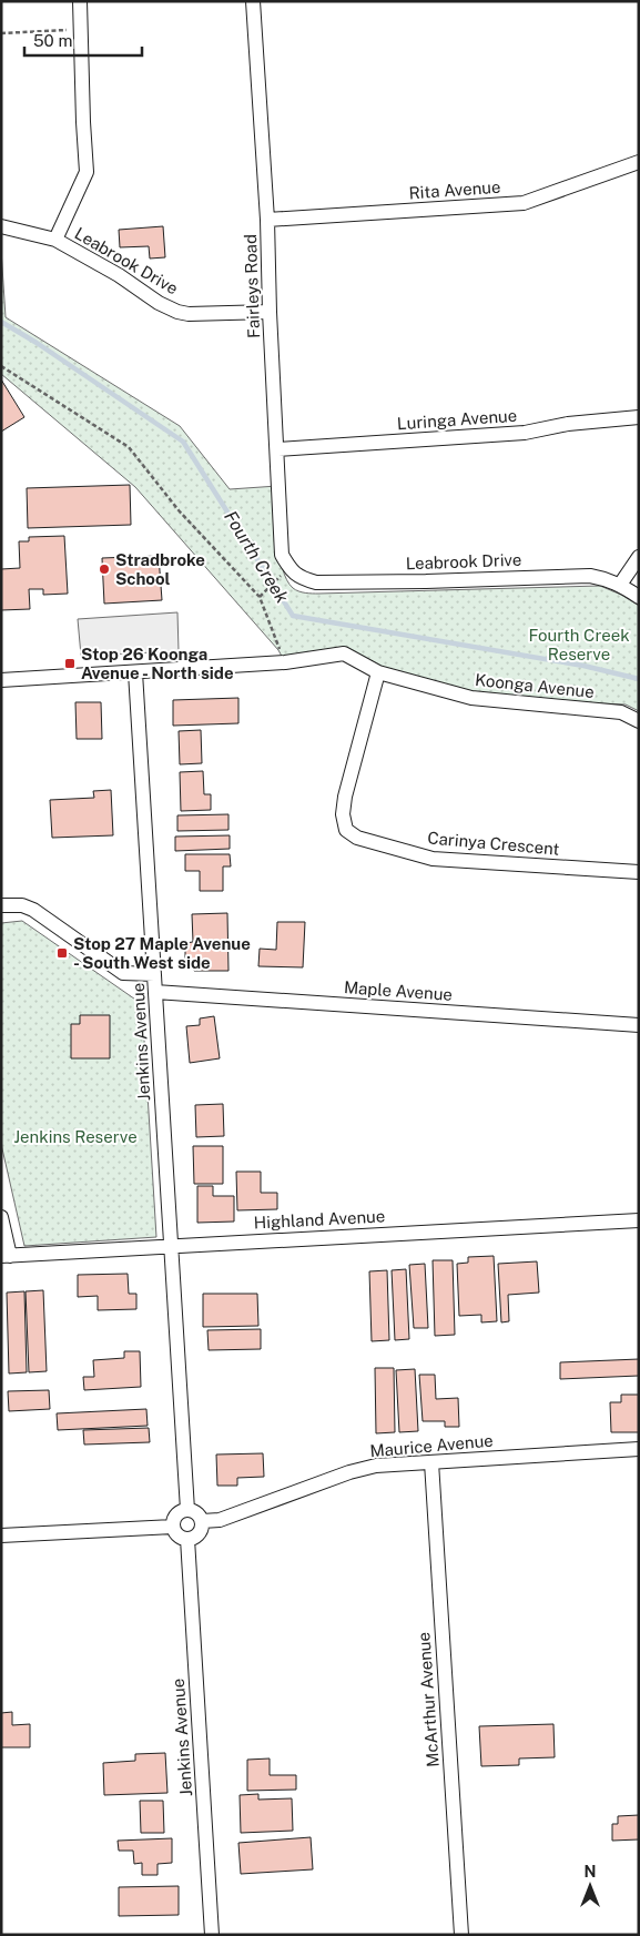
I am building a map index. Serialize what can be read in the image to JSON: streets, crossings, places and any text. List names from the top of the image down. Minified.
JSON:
{"streets":{"street":["Rita Avenue","Leabrook Drive","Fairleys Road","Luringa Avenue","Koonga Avenue","Carinya Crescent","Maple Avenue","Jenkins Avenue","Highland Avenue","Maurice Avenue","McArthur Avenue"]},"crossings":[["Rita Avenue","Fairleys Road"],["Leabrook Drive","Fairleys Road"],["Fairleys Road","Luringa Avenue"],["Koonga Avenue","Carinya Crescent"],["Koonga Avenue","Jenkins Avenue"],["Maple Avenue","Jenkins Avenue"],["Jenkins Avenue","Highland Avenue"],["Jenkins Avenue","Maurice Avenue"],["Maurice Avenue","McArthur Avenue"]],"water":["Fourth Creek"],"parks":["Fourth Creek Reserve","Jenkins Reserve"],"places":{"other":["Stradbroke School"],"transit":["Stop 26 Koonga Avenue - North side","Stop 27 Maple Avenue - South West side"]},"scale_bar":"50 m","north":"top"}
